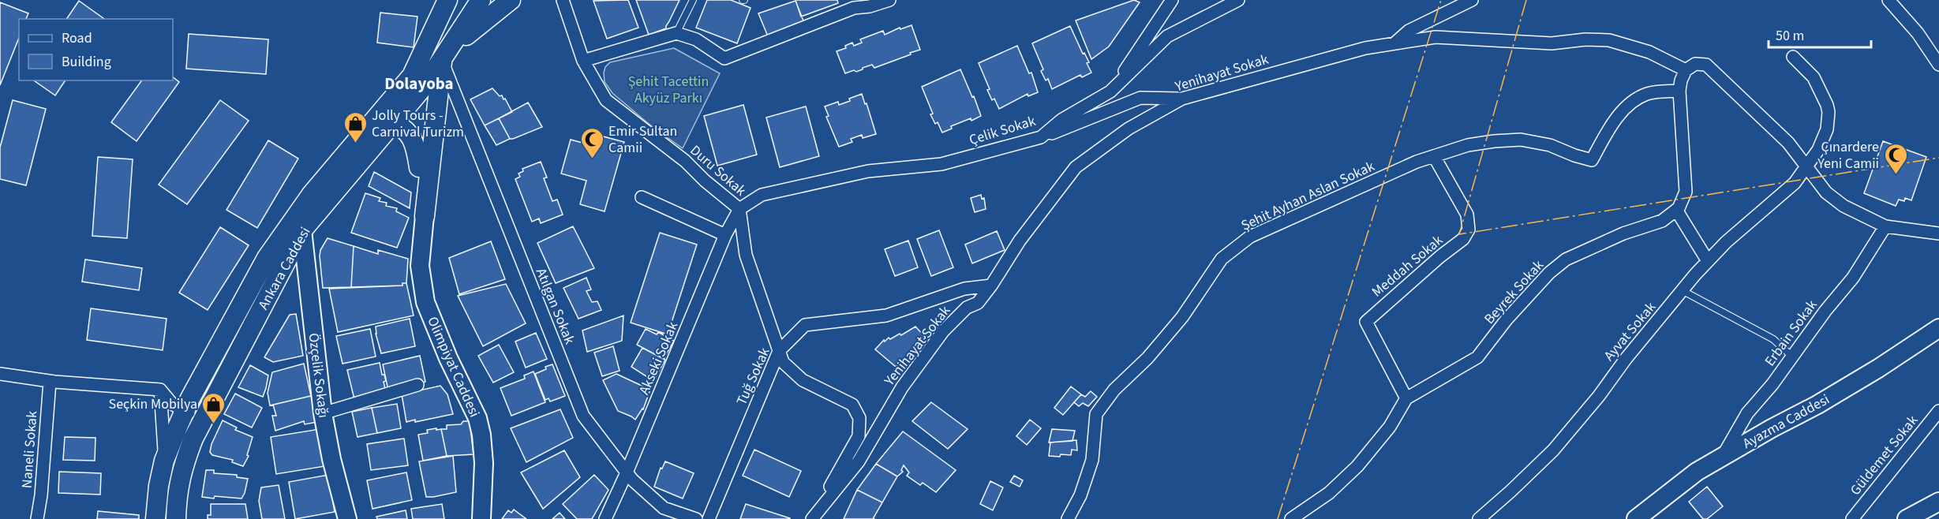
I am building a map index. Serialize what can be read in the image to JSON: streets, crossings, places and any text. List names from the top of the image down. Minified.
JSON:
{"streets":{"main road":["Ankara Caddesi"],"street":["Yenihayat Sokak","Çelik Sokak","Duru Sokak","Şehit Ayhan Aslan Sokak","Meddah Sokak","Beyrek Sokak","Atılgan Sokak","Ayvat Sokak","Erbain Sokak","Akseki Sokak","Olimpiyat Caddesi","Özçelik Sokağı","Tuğ Sokak","Ayazma Caddesi","Naneli Sokak","Güldemet Sokak"]},"crossings":[["Yenihayat Sokak","Tuğ Sokak"],["Çelik Sokak","Duru Sokak"],["Çelik Sokak","Akseki Sokak"],["Duru Sokak","Akseki Sokak"],["Şehit Ayhan Aslan Sokak","Meddah Sokak"],["Meddah Sokak","Beyrek Sokak"],["Ankara Caddesi","Atılgan Sokak"],["Ankara Caddesi","Özçelik Sokağı"],["Atılgan Sokak","Akseki Sokak"],["Erbain Sokak","Ayazma Caddesi"]],"districts":["Dolayoba"],"parks":["Şehit Tacettin Akyüz Parkı"],"places":{"shop":["Jolly Tours - Carnival Turizm","Seçkin Mobilya"],"mosque":["Emir Sultan Camii","Çınardere Yeni Camii"]},"legend":["Road","Building"],"scale_bar":"50 m"}
